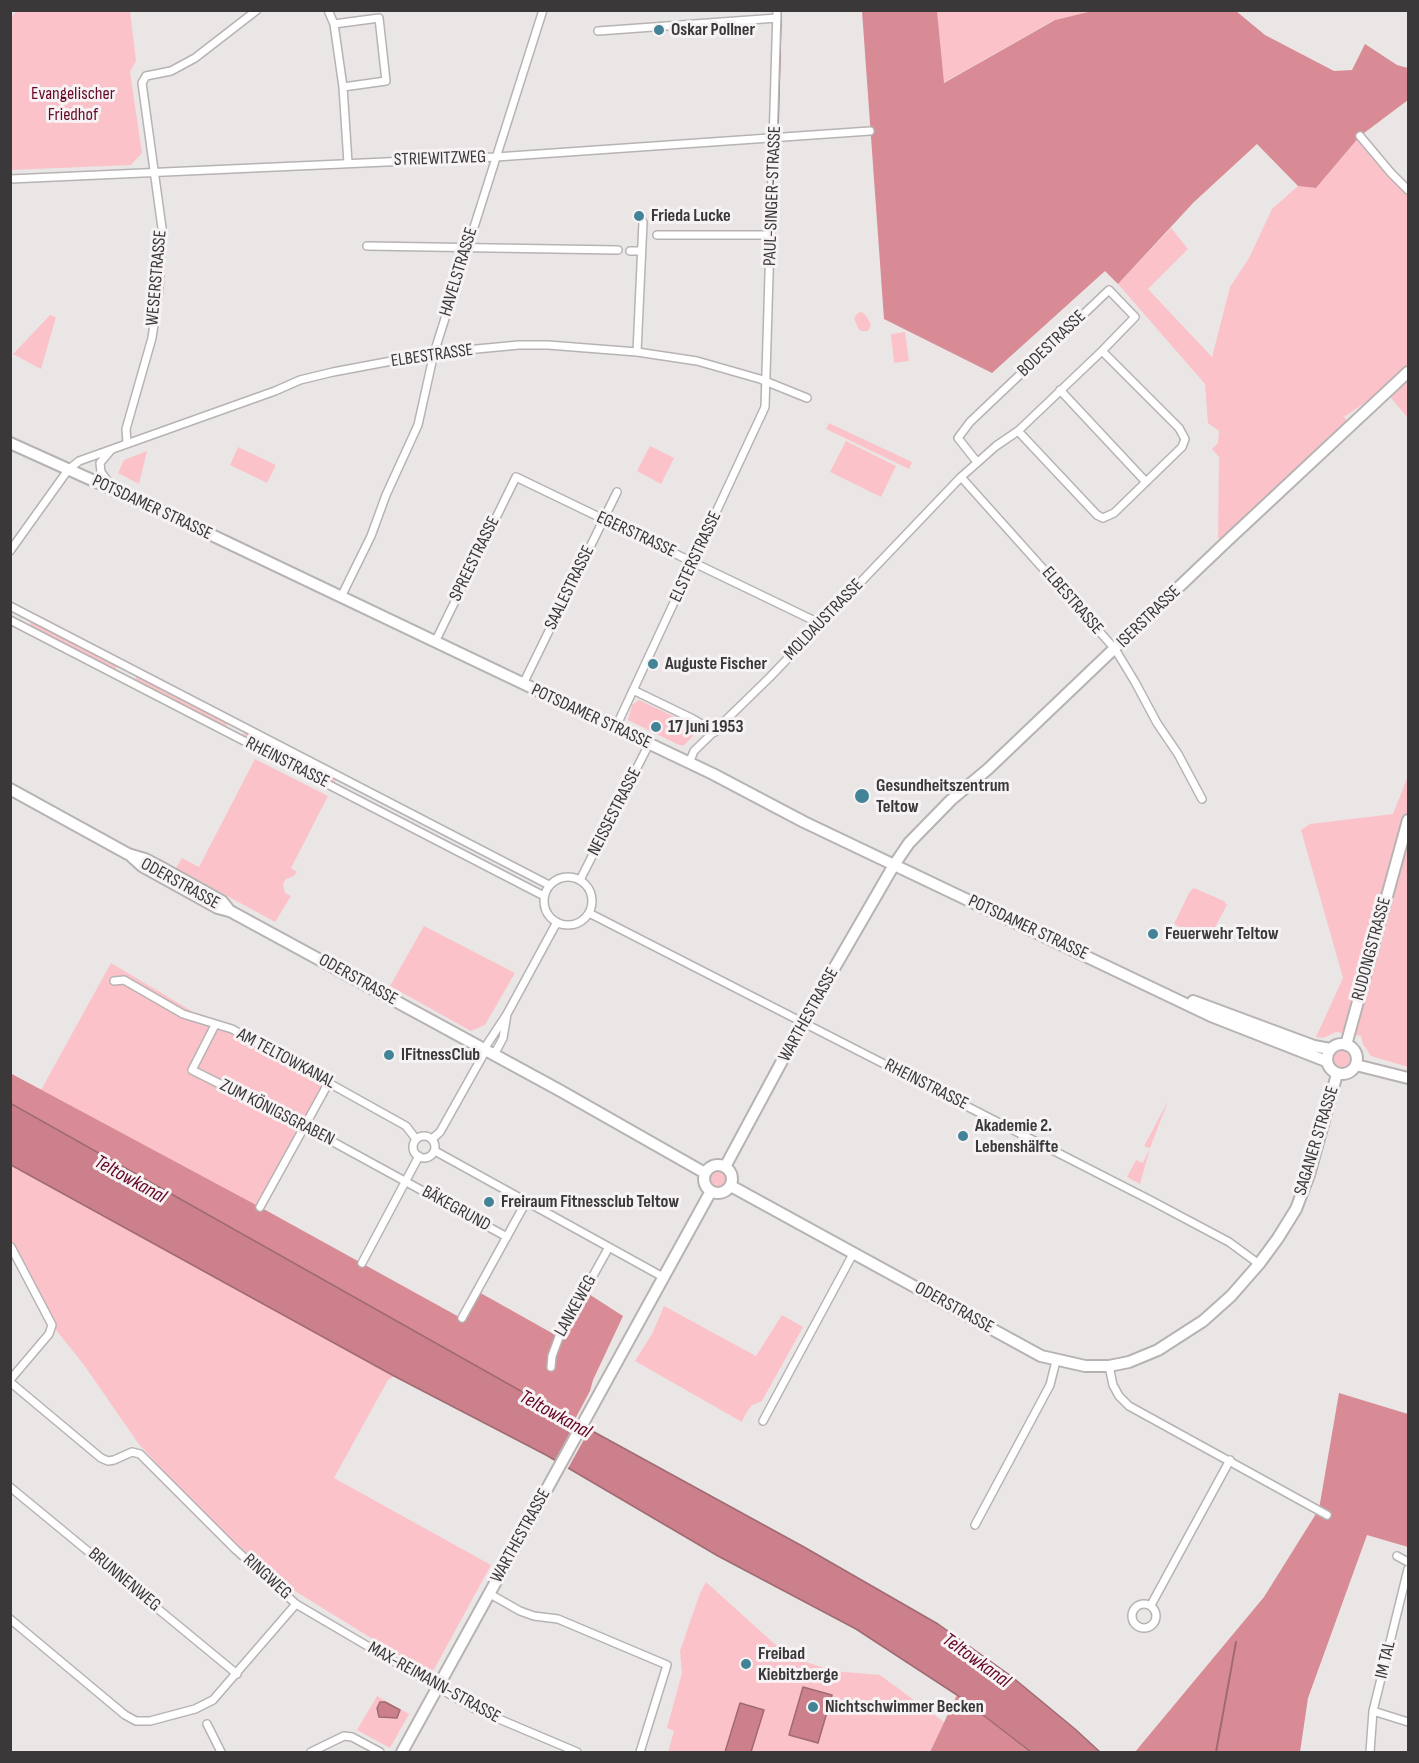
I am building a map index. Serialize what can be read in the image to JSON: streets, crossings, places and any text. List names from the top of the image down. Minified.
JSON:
{"streets":{"street":["STRIEWITZWEG","PAUL-SINGER-STRASSE","HAVELSTRASSE","WESERSTRASSE","BODESTRASSE","ELBESTRASSE","POTSDAMER STRASSE","EGERSTRASSE","ELSTERSTRASSE","SPREESTRASSE","SAALESTRASSE","ISERSTRASSE","MOLDAUSTRASSE","RHEINSTRASSE","NEISSESTRASSE","ODERSTRASSE","RUDONGSTRASSE","WARTHESTRASSE","AM TELTOWKANAL","ZUM KÖNIGSGRABEN","SAGANER STRASSE","BÄKEGRUND","LANKEWEG","RINGWEG","BRUNNENWEG","IM TAL","MAX-REIMANN-STRASSE"]},"crossings":[["STRIEWITZWEG","PAUL-SINGER-STRASSE"],["STRIEWITZWEG","HAVELSTRASSE"],["STRIEWITZWEG","WESERSTRASSE"],["PAUL-SINGER-STRASSE","ELBESTRASSE"],["PAUL-SINGER-STRASSE","ELSTERSTRASSE"],["HAVELSTRASSE","ELBESTRASSE"],["HAVELSTRASSE","POTSDAMER STRASSE"],["WESERSTRASSE","ELBESTRASSE"],["BODESTRASSE","ELBESTRASSE"],["BODESTRASSE","MOLDAUSTRASSE"],["ELBESTRASSE","POTSDAMER STRASSE"],["ELBESTRASSE","ELSTERSTRASSE"],["ELBESTRASSE","ISERSTRASSE"],["ELBESTRASSE","MOLDAUSTRASSE"],["POTSDAMER STRASSE","ELSTERSTRASSE"],["POTSDAMER STRASSE","SPREESTRASSE"],["POTSDAMER STRASSE","SAALESTRASSE"],["POTSDAMER STRASSE","ISERSTRASSE"],["POTSDAMER STRASSE","MOLDAUSTRASSE"],["POTSDAMER STRASSE","NEISSESTRASSE"],["POTSDAMER STRASSE","RUDONGSTRASSE"],["POTSDAMER STRASSE","WARTHESTRASSE"],["POTSDAMER STRASSE","SAGANER STRASSE"],["EGERSTRASSE","ELSTERSTRASSE"],["EGERSTRASSE","SPREESTRASSE"],["EGERSTRASSE","SAALESTRASSE"],["EGERSTRASSE","MOLDAUSTRASSE"],["ISERSTRASSE","WARTHESTRASSE"],["RHEINSTRASSE","NEISSESTRASSE"],["RHEINSTRASSE","WARTHESTRASSE"],["RHEINSTRASSE","SAGANER STRASSE"],["ODERSTRASSE","WARTHESTRASSE"],["ODERSTRASSE","SAGANER STRASSE"],["RUDONGSTRASSE","SAGANER STRASSE"],["WARTHESTRASSE","MAX-REIMANN-STRASSE"],["AM TELTOWKANAL","ZUM KÖNIGSGRABEN"],["ZUM KÖNIGSGRABEN","BÄKEGRUND"],["RINGWEG","BRUNNENWEG"],["RINGWEG","MAX-REIMANN-STRASSE"]],"water":["Teltowkanal"],"parks":["Evangelischer Friedhof"],"places":["Oskar Pollner","Frieda Lucke","Auguste Fischer","17 Juni 1953","Gesundheitszentrum Teltow","Feuerwehr Teltow","IFitnessClub","Akademie 2. Lebenshälfte","Freiraum Fitnessclub Teltow","Freibad Kiebitzberge","Nichtschwimmer Becken"]}
